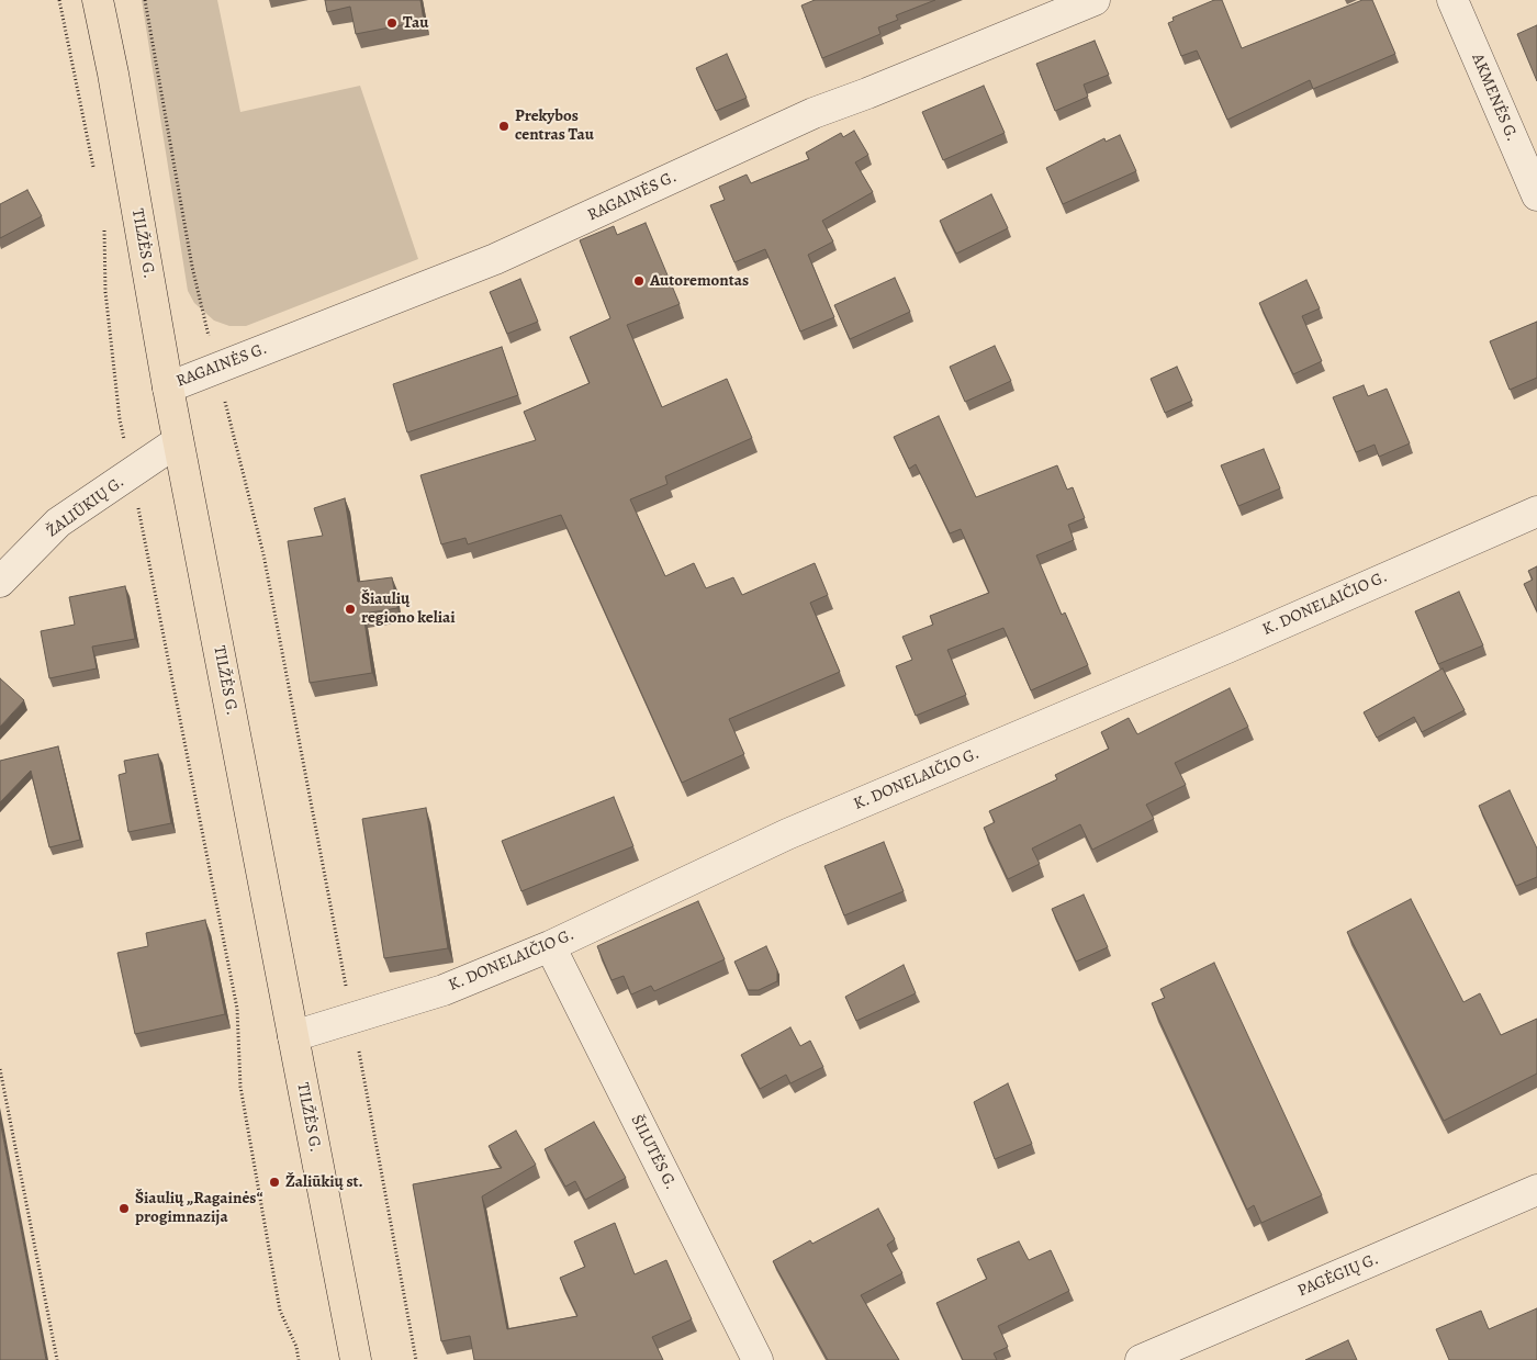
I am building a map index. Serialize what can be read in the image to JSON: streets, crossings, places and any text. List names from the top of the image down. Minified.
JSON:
{"streets":{"highway":["TILŽĖS G."],"street":["AKMENĖS G.","RAGAINĖS G.","ŽALIŪKIŲ G.","K. DONELAIČIO G.","ŠILUTĖS G.","PAGĖGIŲ G."]},"crossings":[["RAGAINĖS G.","TILŽĖS G."],["TILŽĖS G.","ŽALIŪKIŲ G."],["TILŽĖS G.","K. DONELAIČIO G."],["K. DONELAIČIO G.","ŠILUTĖS G."]],"places":["Tau","Prekybos centras Tau","Autoremontas","Šiaulių regiono keliai","Žaliūkių st.","Šiaulių „Ragainės“ progimnazija"]}
